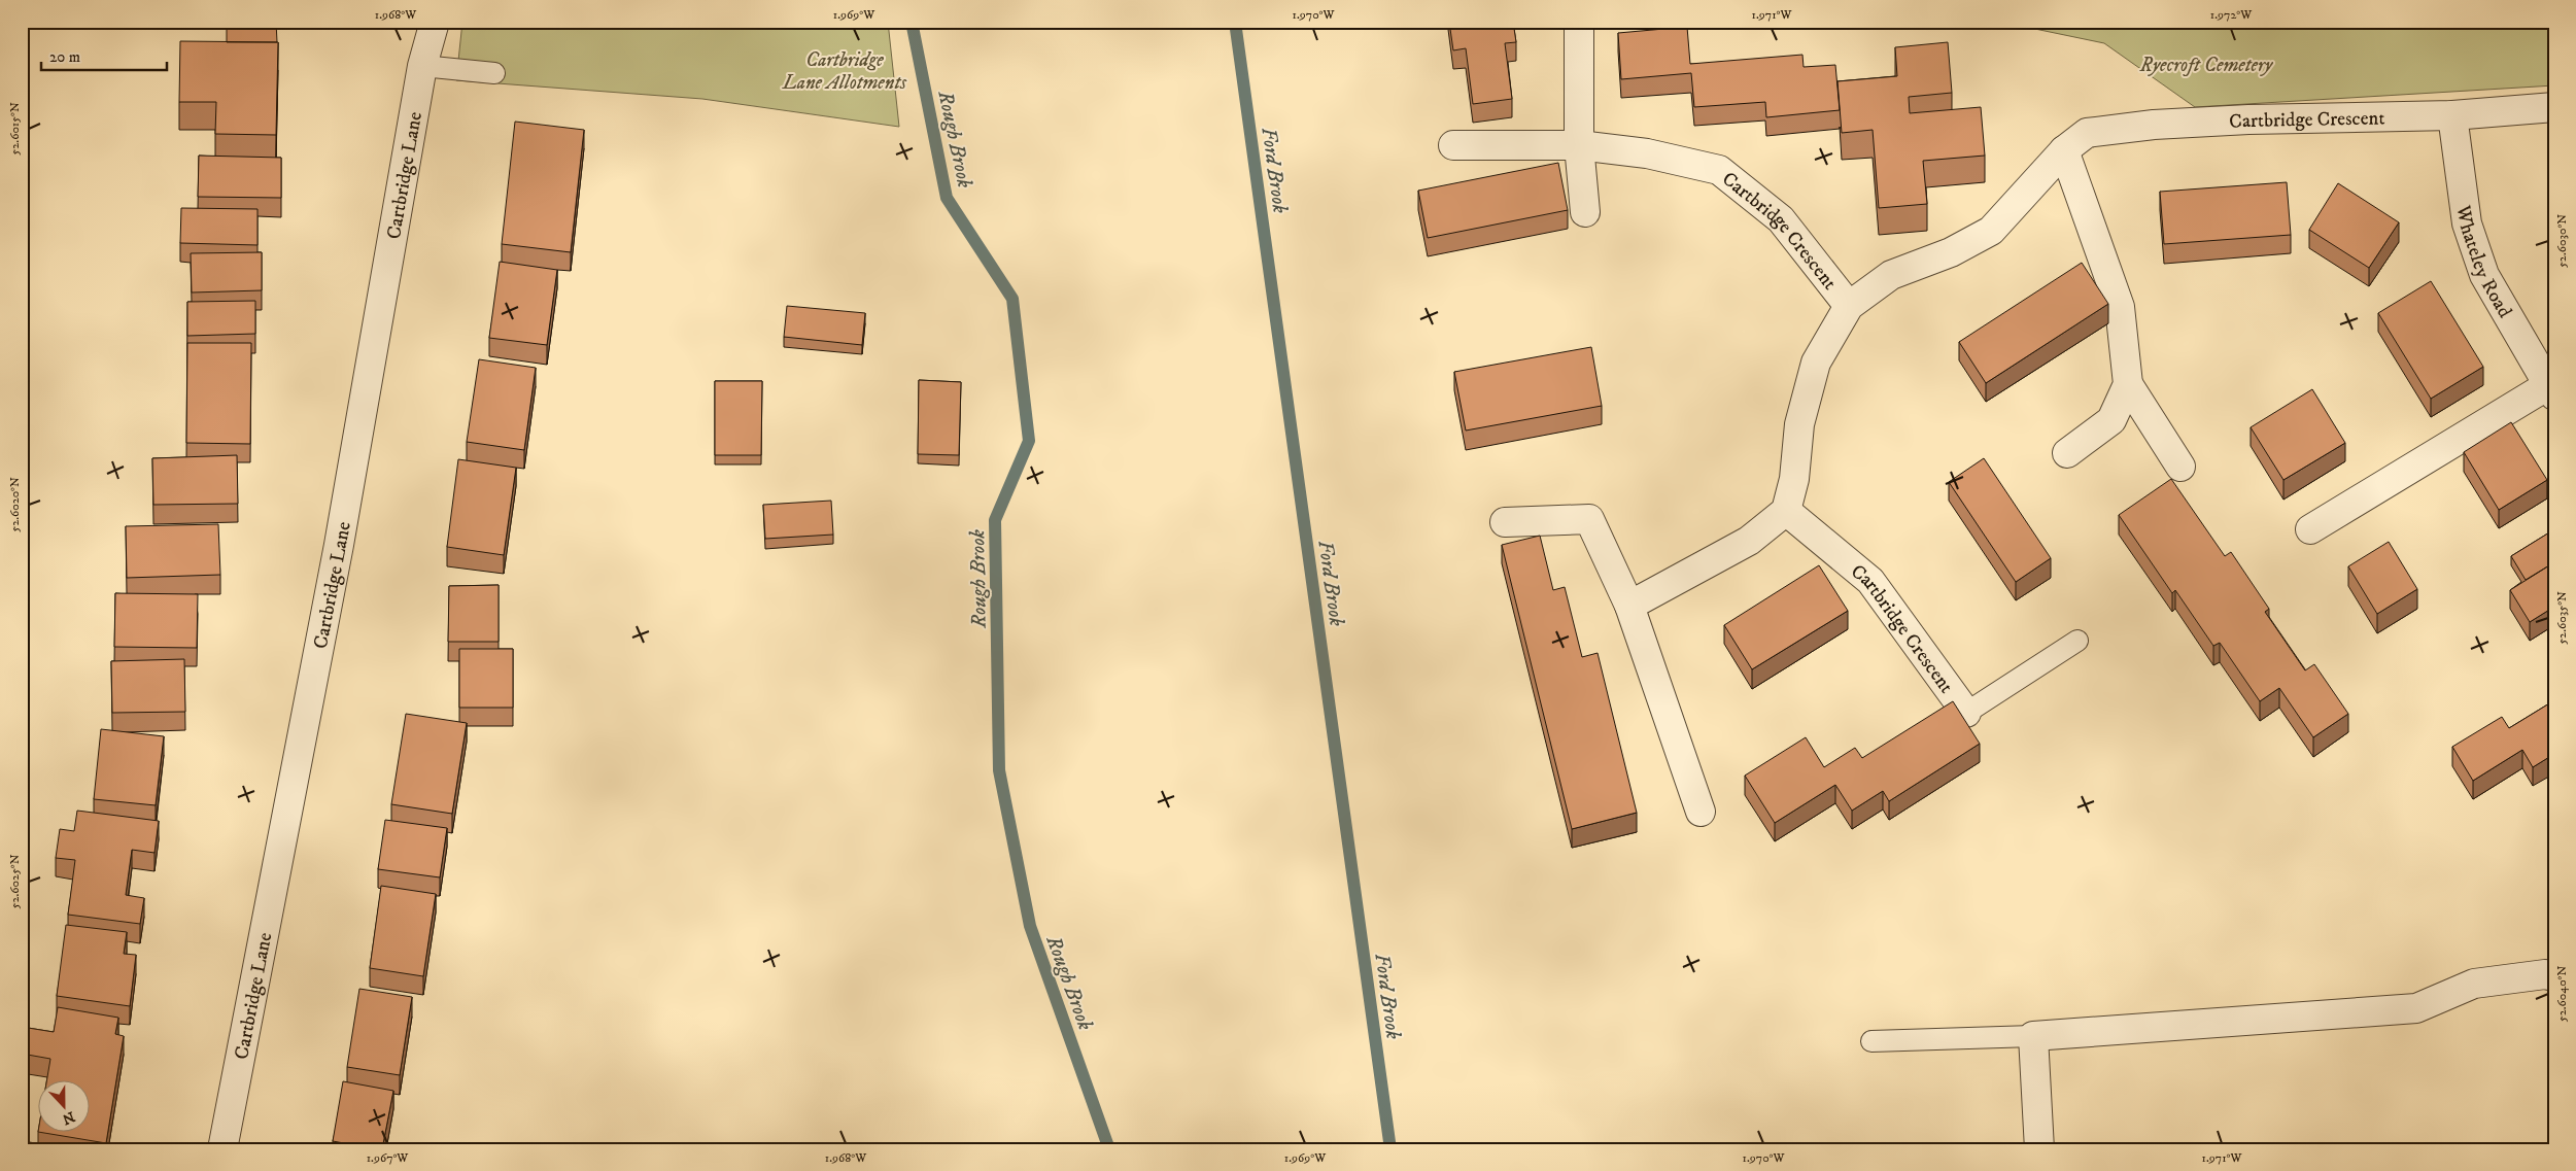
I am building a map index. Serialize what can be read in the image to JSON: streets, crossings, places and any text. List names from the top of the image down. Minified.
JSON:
{"streets":{"street":["Cartbridge Crescent","Cartbridge Lane","Whateley Road"]},"crossings":[["Cartbridge Crescent","Whateley Road"]],"water":["Rough Brook","Ford Brook"],"parks":["Cartbridge Lane Allotments","Ryecroft Cemetery"],"scale_bar":"20 m","north":"bottom","coordinates":["1.968°W","1.969°W","1.970°W","1.971°W","1.972°W","52.6015°N","52.6030°N","52.6020°N","52.6035°N","52.6025°N","52.6040°N","1.967°W"]}
